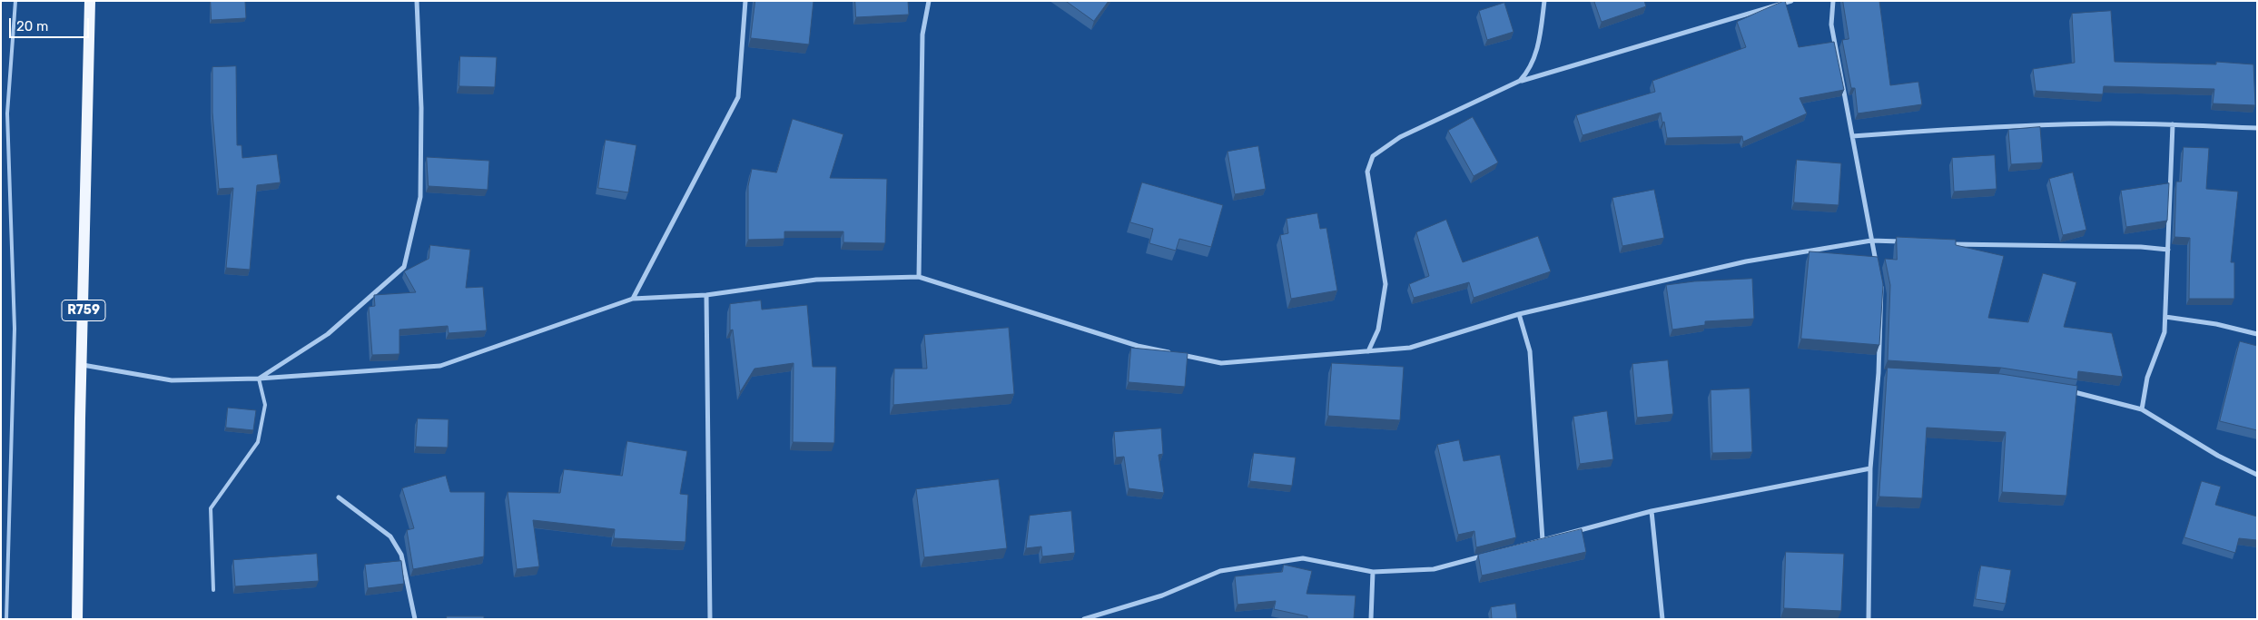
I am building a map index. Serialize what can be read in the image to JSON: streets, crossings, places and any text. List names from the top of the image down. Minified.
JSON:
{"streets":{"main road":["R759"]},"scale_bar":"20 m"}
